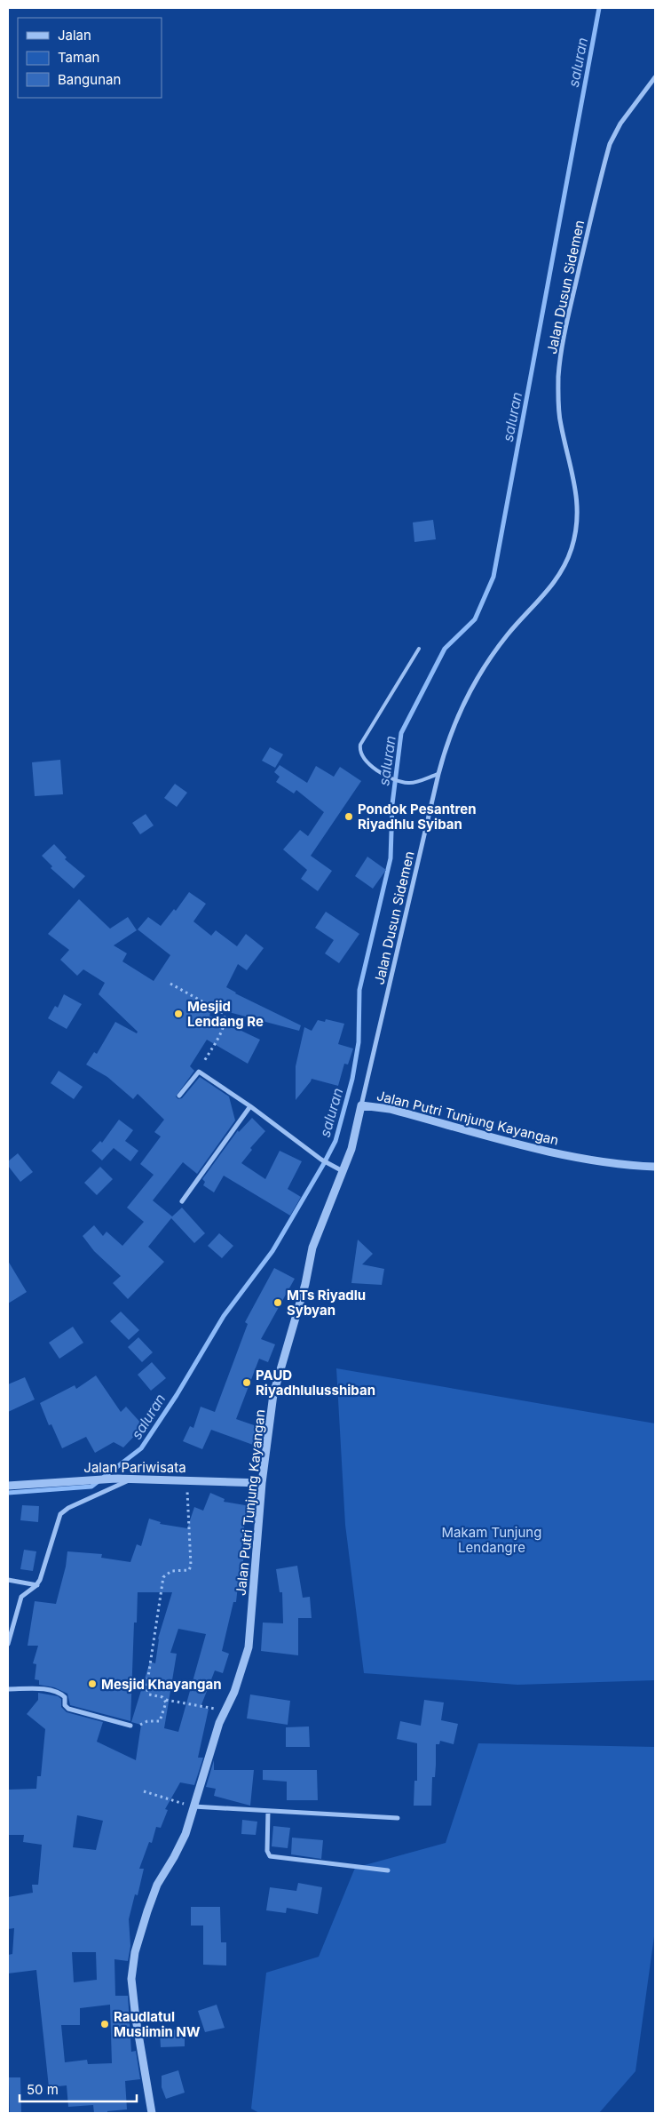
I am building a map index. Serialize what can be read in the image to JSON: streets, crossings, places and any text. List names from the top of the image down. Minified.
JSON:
{"streets":{"street":["Jalan Dusun Sidemen","Jalan Putri Tunjung Kayangan","Jalan Pariwisata"]},"crossings":[["Jalan Dusun Sidemen","Jalan Putri Tunjung Kayangan"],["Jalan Putri Tunjung Kayangan","Jalan Pariwisata"]],"water":["saluran"],"parks":["Makam Tunjung Lendangre"],"places":["Pondok Pesantren Riyadhlu Syiban","Mesjid Lendang Re","MTs Riyadlu Sybyan","PAUD Riyadhlulusshiban","Mesjid Khayangan","Raudlatul Muslimin NW"],"legend":["Jalan","Taman","Bangunan"],"scale_bar":"50 m"}
